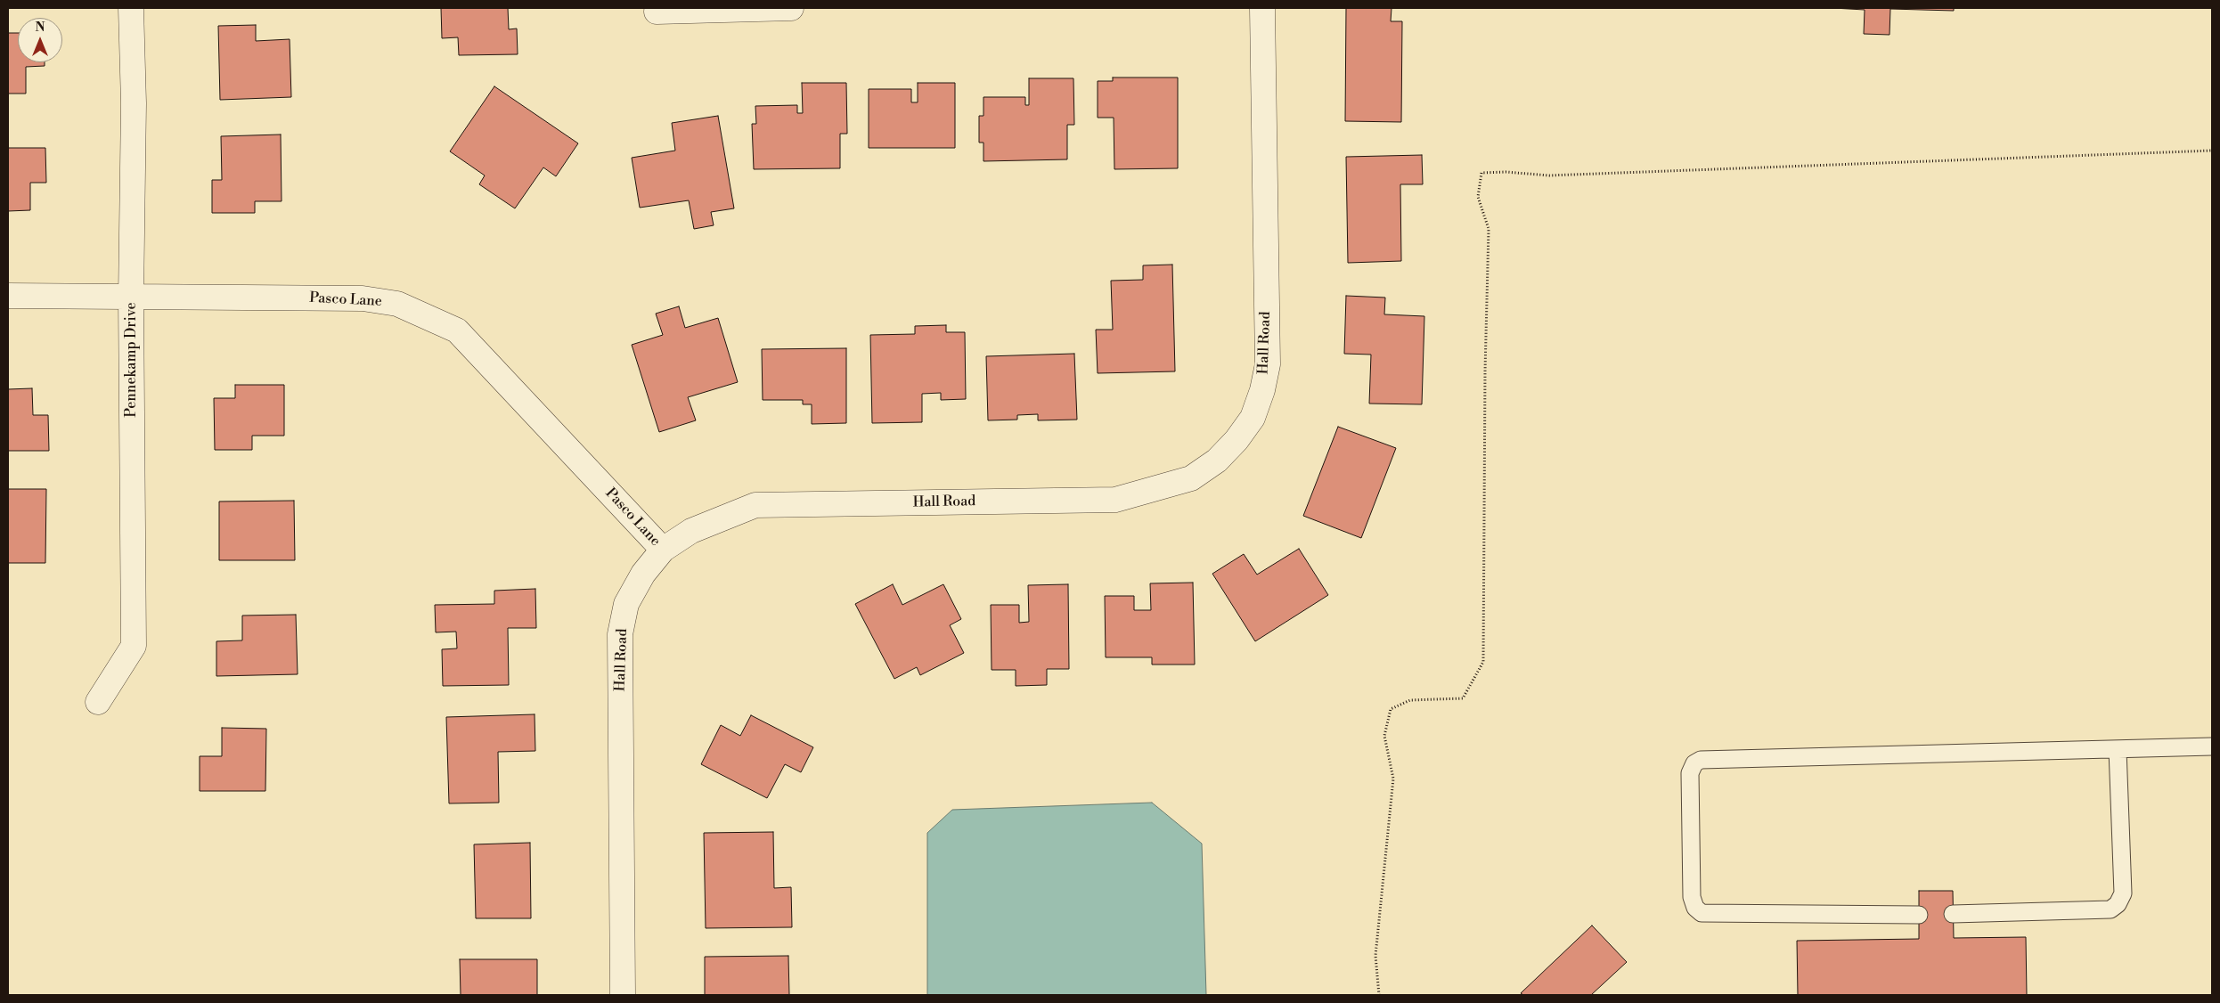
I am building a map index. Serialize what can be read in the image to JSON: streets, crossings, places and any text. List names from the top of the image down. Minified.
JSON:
{"streets":{"street":["Pasco Lane","Hall Road","Pennekamp Drive"]},"crossings":[["Pasco Lane","Hall Road"],["Pasco Lane","Pennekamp Drive"]],"north":"top"}
